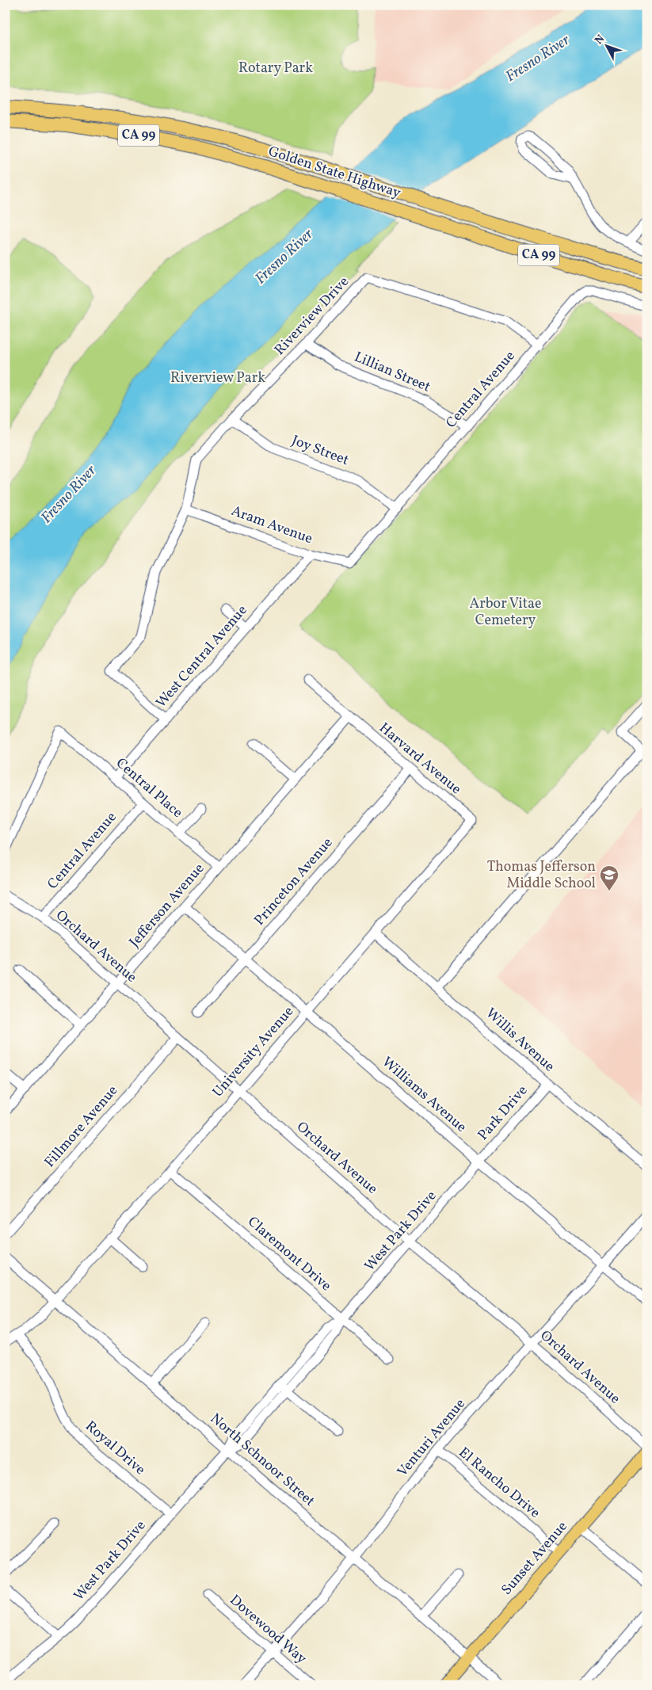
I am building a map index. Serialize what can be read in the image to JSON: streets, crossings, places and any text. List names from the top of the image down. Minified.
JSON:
{"streets":{"highway":["CA 99","Golden State Highway"],"main road":["Sunset Avenue"],"street":["Riverview Drive","Lillian Street","Central Avenue","Joy Street","Aram Avenue","West Central Avenue","Harvard Avenue","Central Place","Princeton Avenue","Jefferson Avenue","Orchard Avenue","Willis Avenue","University Avenue","Williams Avenue","Park Drive","Fillmore Avenue","West Park Drive","Claremont Drive","Venturi Avenue","Royal Drive","North Schnoor Street","El Rancho Drive","Dovewood Way"]},"crossings":[["Riverview Drive","Lillian Street"],["Riverview Drive","Central Avenue"],["Riverview Drive","Joy Street"],["Riverview Drive","Aram Avenue"],["Riverview Drive","West Central Avenue"],["Lillian Street","Central Avenue"],["Central Avenue","Joy Street"],["Central Avenue","Aram Avenue"],["Central Avenue","Central Place"],["Central Avenue","Orchard Avenue"],["Joy Street","Aram Avenue"],["Aram Avenue","West Central Avenue"],["West Central Avenue","Central Place"],["Harvard Avenue","Princeton Avenue"],["Harvard Avenue","Jefferson Avenue"],["Harvard Avenue","University Avenue"],["Central Place","Jefferson Avenue"],["Princeton Avenue","Williams Avenue"],["Jefferson Avenue","Orchard Avenue"],["Jefferson Avenue","Williams Avenue"],["Orchard Avenue","University Avenue"],["Orchard Avenue","Fillmore Avenue"],["Orchard Avenue","West Park Drive"],["Orchard Avenue","Venturi Avenue"],["Willis Avenue","University Avenue"],["Willis Avenue","Park Drive"],["University Avenue","Williams Avenue"],["University Avenue","Claremont Drive"],["University Avenue","Royal Drive"],["University Avenue","North Schnoor Street"],["Williams Avenue","Park Drive"],["Williams Avenue","West Park Drive"],["Williams Avenue","Venturi Avenue"],["Park Drive","West Park Drive"],["West Park Drive","Claremont Drive"],["West Park Drive","Royal Drive"],["West Park Drive","North Schnoor Street"],["Venturi Avenue","North Schnoor Street"],["Venturi Avenue","El Rancho Drive"],["Venturi Avenue","Dovewood Way"],["North Schnoor Street","Sunset Avenue"],["El Rancho Drive","Sunset Avenue"]],"water":["Fresno River"],"parks":["Rotary Park","Riverview Park","Arbor Vitae Cemetery"],"places":{"school or university":["Thomas Jefferson Middle School"]},"north":"top left"}
